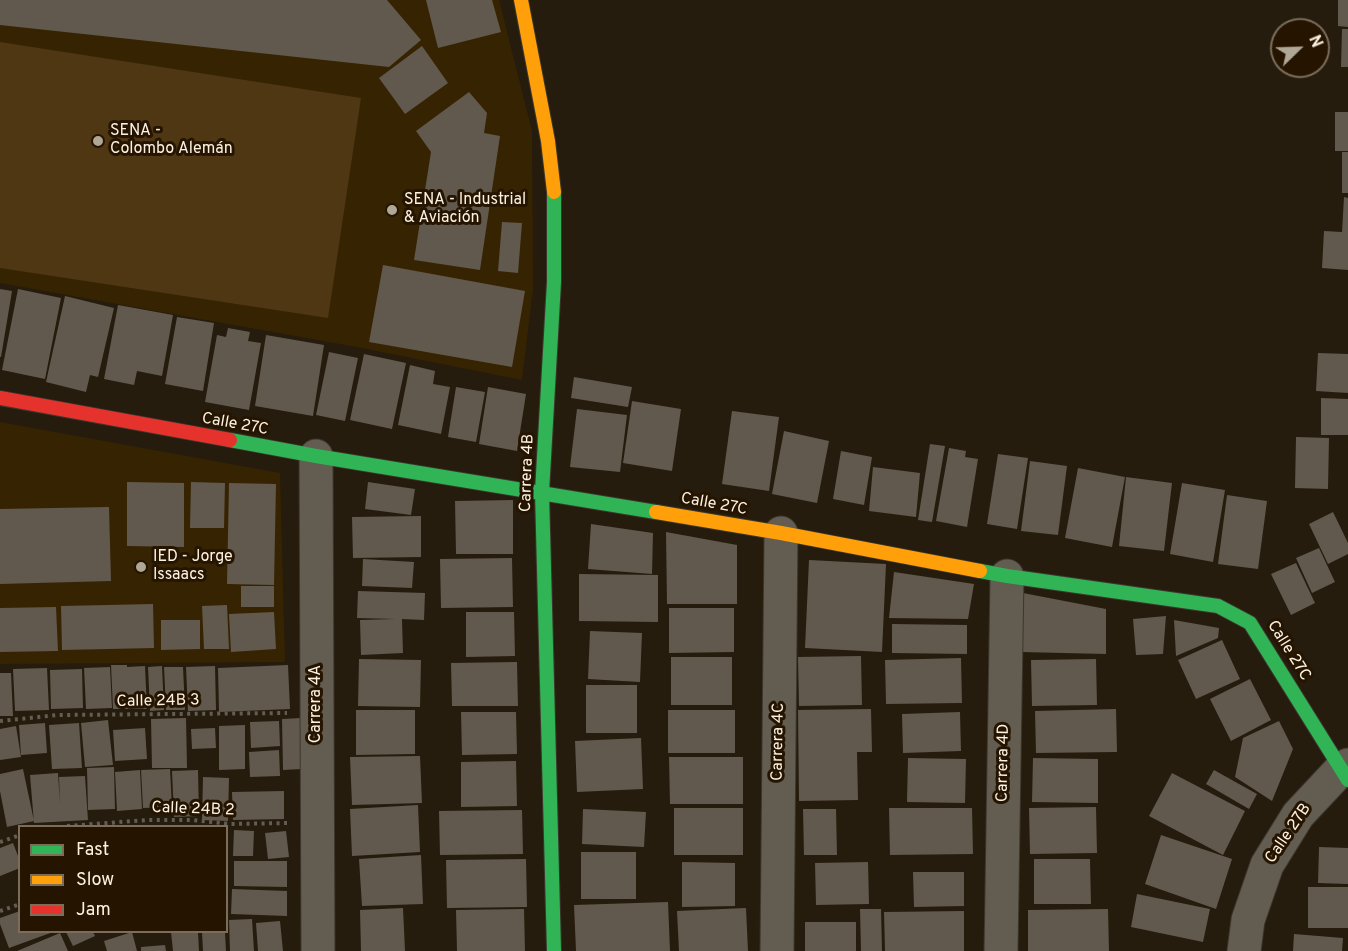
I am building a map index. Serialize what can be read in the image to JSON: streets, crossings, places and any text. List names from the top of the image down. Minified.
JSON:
{"streets":{"street":["Calle 27C","Carrera 4B","Carrera 4A","Carrera 4C","Carrera 4D","Calle 27B"],"path":["Calle 24B 3","Calle 24B 2"]},"crossings":[["Calle 27C","Carrera 4B"],["Calle 27C","Carrera 4A"],["Calle 27C","Carrera 4C"],["Calle 27C","Carrera 4D"],["Calle 27C","Calle 27B"],["Calle 24B 3","Carrera 4A"],["Carrera 4A","Calle 24B 2"]],"places":["SENA - Colombo Alemán","SENA - Industrial & Aviación","IED - Jorge Issaacs"],"legend":["Fast","Slow","Jam"],"north":"top right"}
